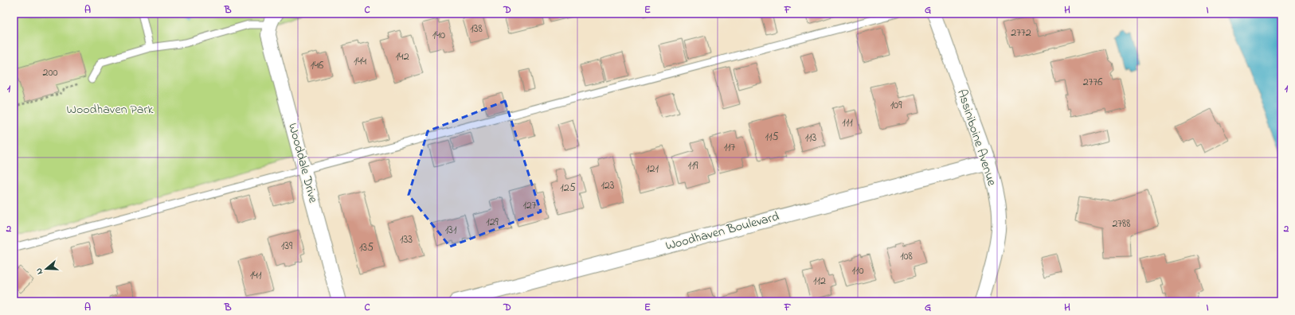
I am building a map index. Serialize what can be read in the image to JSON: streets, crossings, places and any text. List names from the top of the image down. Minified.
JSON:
{"streets":{"street":["Assiniboine Avenue","Wooddale Drive","Woodhaven Boulevard"]},"crossings":[["Assiniboine Avenue","Woodhaven Boulevard"]],"parks":["Woodhaven Park"],"house_numbers":["138","2772","140","142","144","146","200","2776","109","111","115","113","117","119","121","123","125","127","129","2788","131","133","139","135","108","110","141","112"],"north":"left","grid":{"columns":["A","B","C","D","E","F","G","H","I"],"rows":["1","2"]}}
